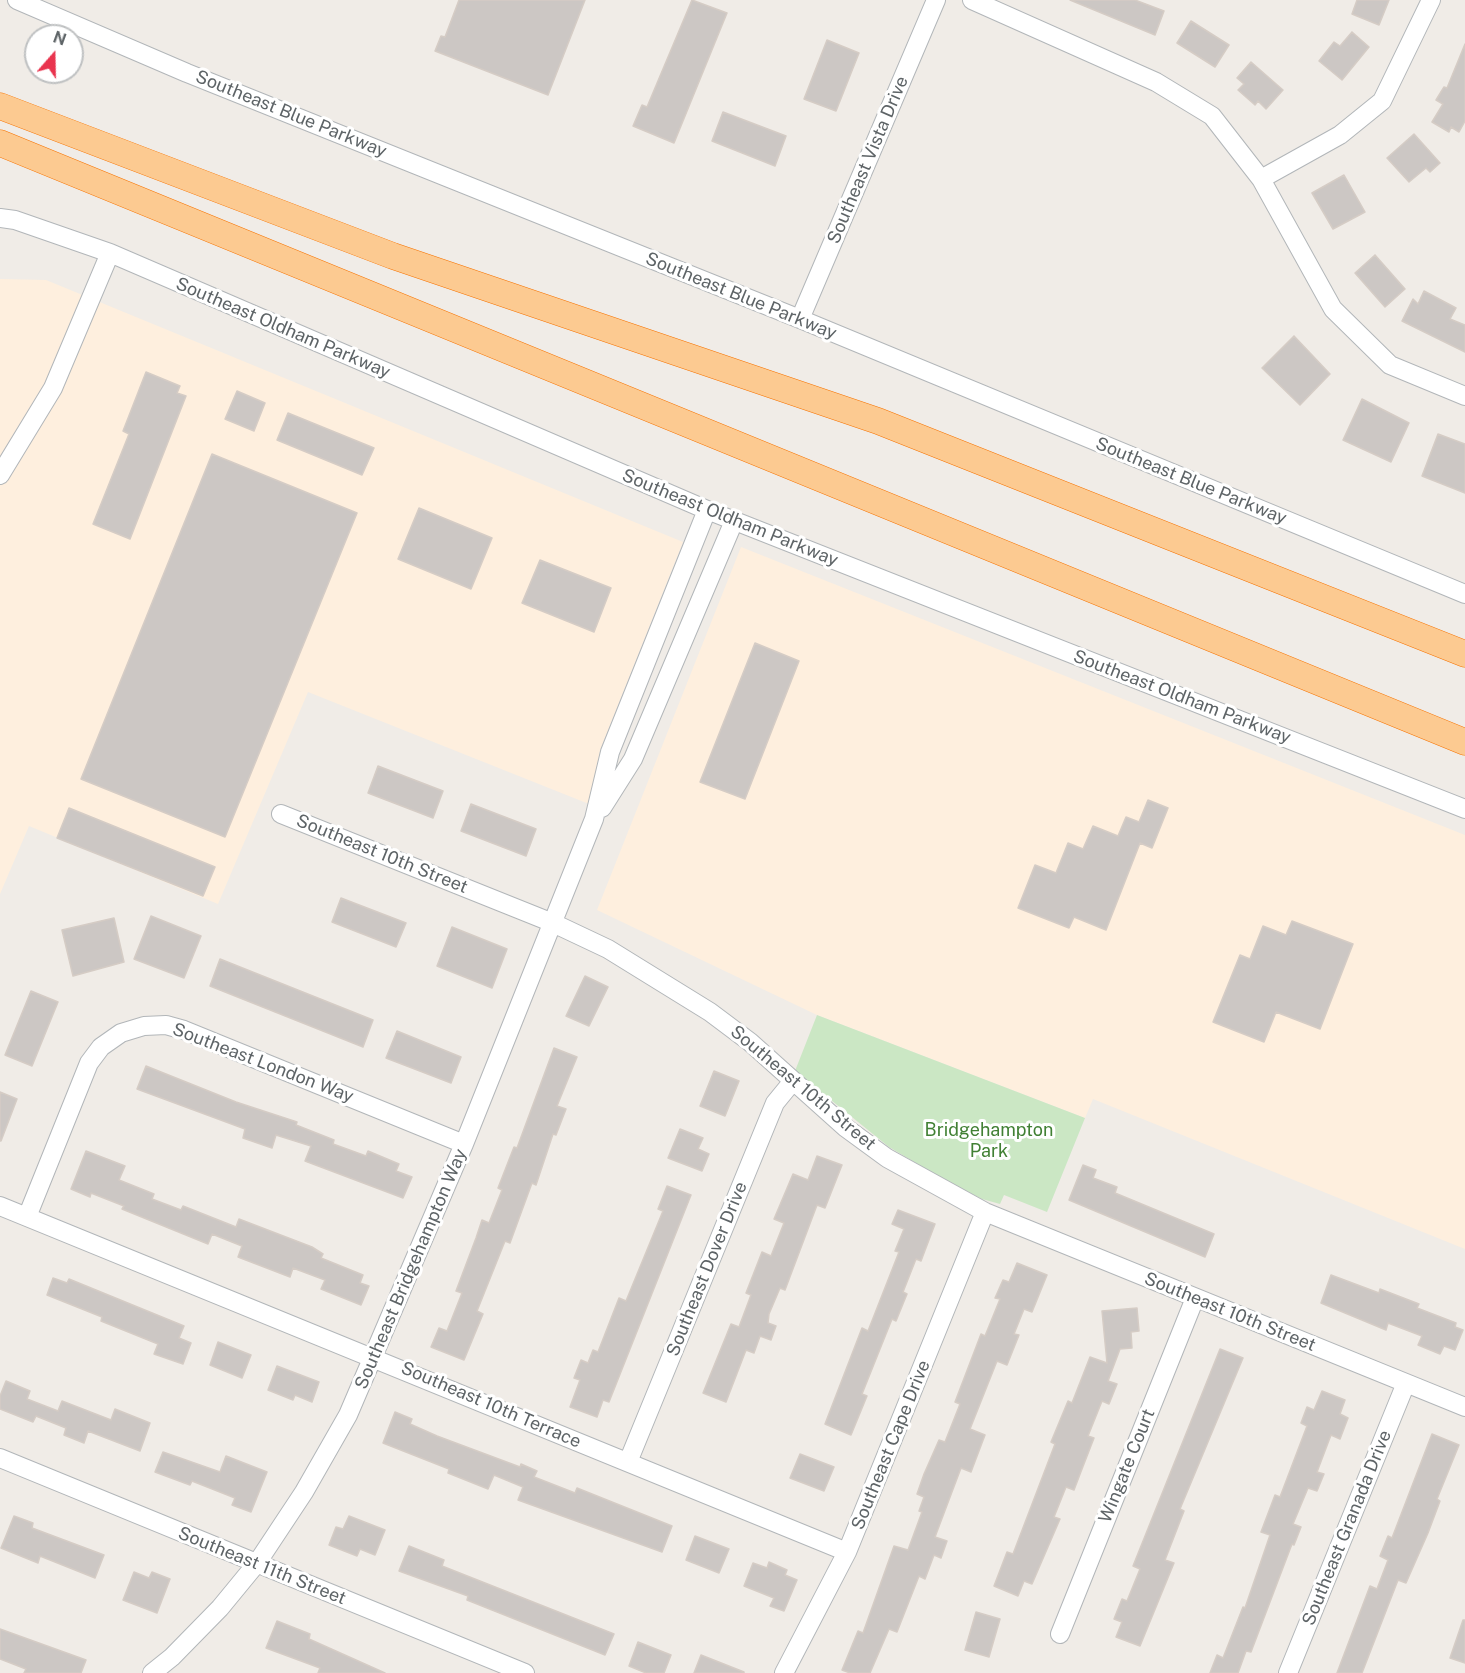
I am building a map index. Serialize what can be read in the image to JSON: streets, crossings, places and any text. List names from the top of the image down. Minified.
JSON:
{"streets":{"street":["Southeast Blue Parkway","Southeast Vista Drive","Southeast Oldham Parkway","Southeast 10th Street","Southeast London Way","Southeast Bridgehampton Way","Southeast Dover Drive","Southeast 10th Terrace","Southeast Cape Drive","Wingate Court","Southeast Granada Drive","Southeast 11th Street"]},"crossings":[["Southeast Blue Parkway","Southeast Vista Drive"],["Southeast Oldham Parkway","Southeast Bridgehampton Way"],["Southeast 10th Street","Southeast Bridgehampton Way"],["Southeast 10th Street","Southeast Dover Drive"],["Southeast 10th Street","Southeast Cape Drive"],["Southeast 10th Street","Wingate Court"],["Southeast 10th Street","Southeast Granada Drive"],["Southeast London Way","Southeast Bridgehampton Way"],["Southeast London Way","Southeast 10th Terrace"],["Southeast Bridgehampton Way","Southeast 10th Terrace"],["Southeast Bridgehampton Way","Southeast 11th Street"],["Southeast Dover Drive","Southeast 10th Terrace"],["Southeast 10th Terrace","Southeast Cape Drive"]],"parks":["Bridgehampton Park"],"north":"top"}
